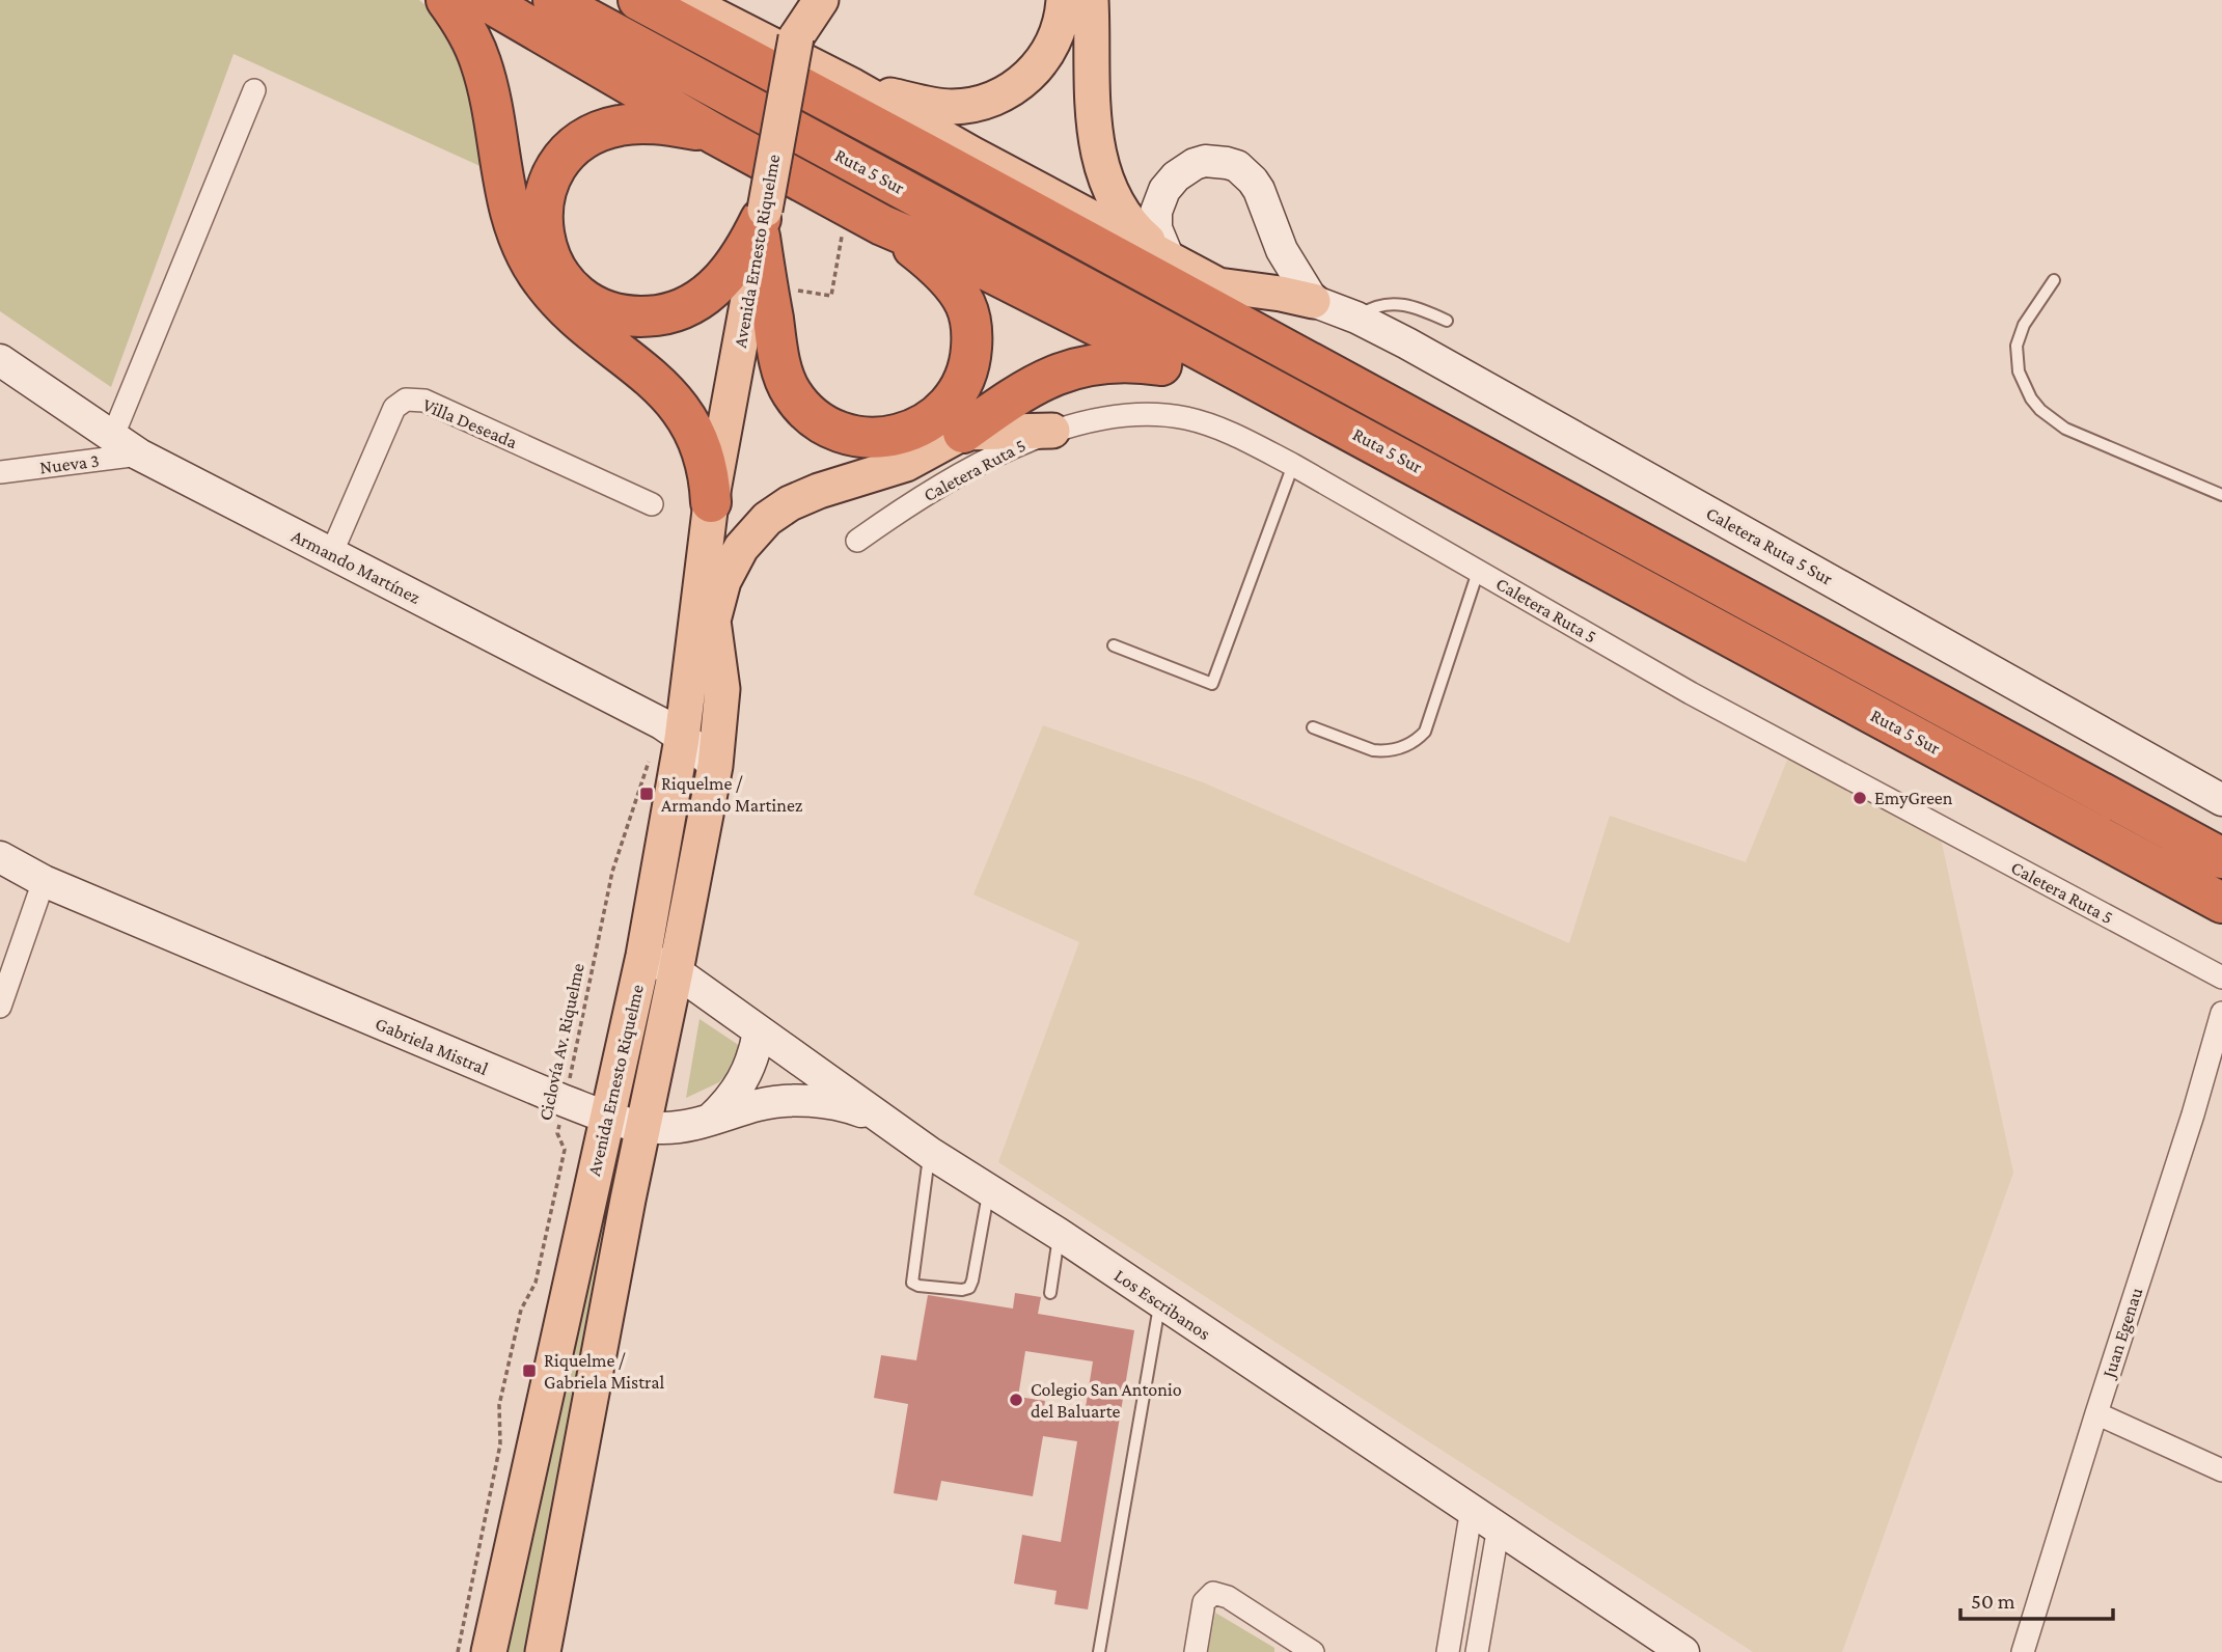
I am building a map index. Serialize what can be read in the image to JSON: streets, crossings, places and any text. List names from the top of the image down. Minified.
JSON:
{"streets":{"highway":["Ruta 5 Sur"],"main road":["Avenida Ernesto Riquelme","Caletera Ruta 5 Sur","Armando Martínez","Gabriela Mistral","Los Escribanos"],"street":["Villa Deseada","Nueva 3","Caletera Ruta 5","Juan Egenau"],"path":["Ciclovía Av. Riquelme"]},"crossings":[["Avenida Ernesto Riquelme","Armando Martínez"],["Avenida Ernesto Riquelme","Ciclovía Av. Riquelme"],["Avenida Ernesto Riquelme","Gabriela Mistral"],["Avenida Ernesto Riquelme","Los Escribanos"],["Villa Deseada","Armando Martínez"],["Nueva 3","Armando Martínez"],["Armando Martínez","Ciclovía Av. Riquelme"],["Ciclovía Av. Riquelme","Gabriela Mistral"],["Gabriela Mistral","Los Escribanos"]],"places":{"transit":["Riquelme / Armando Martinez","Riquelme / Gabriela Mistral"],"other":["EmyGreen","Colegio San Antonio del Baluarte"]},"scale_bar":"50 m"}
